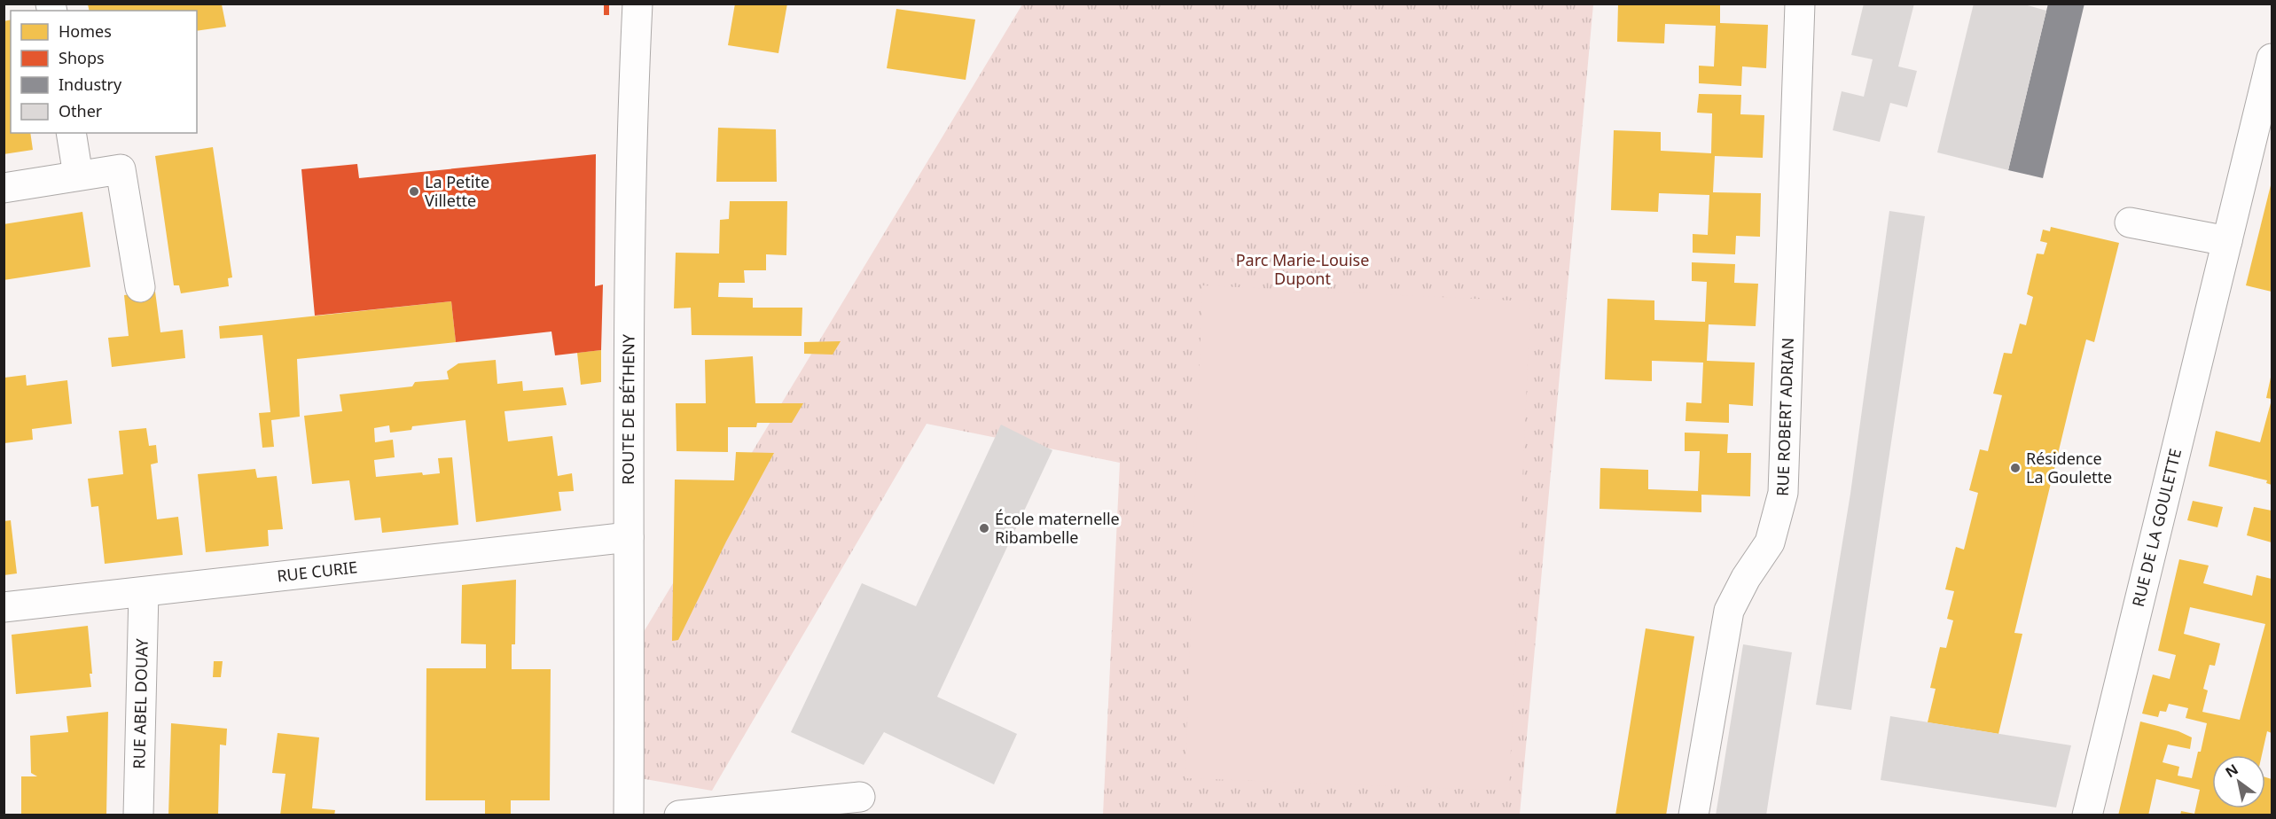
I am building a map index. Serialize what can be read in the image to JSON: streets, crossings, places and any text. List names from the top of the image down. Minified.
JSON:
{"streets":{"street":["ROUTE DE BÉTHENY","RUE ROBERT ADRIAN","RUE DE LA GOULETTE","RUE CURIE","RUE ABEL DOUAY"]},"crossings":[["ROUTE DE BÉTHENY","RUE CURIE"],["RUE CURIE","RUE ABEL DOUAY"]],"parks":["Parc Marie-Louise Dupont"],"places":["La Petite Villette","Résidence La Goulette","École maternelle Ribambelle"],"legend":["Homes","Shops","Industry","Other"],"north":"top left"}
